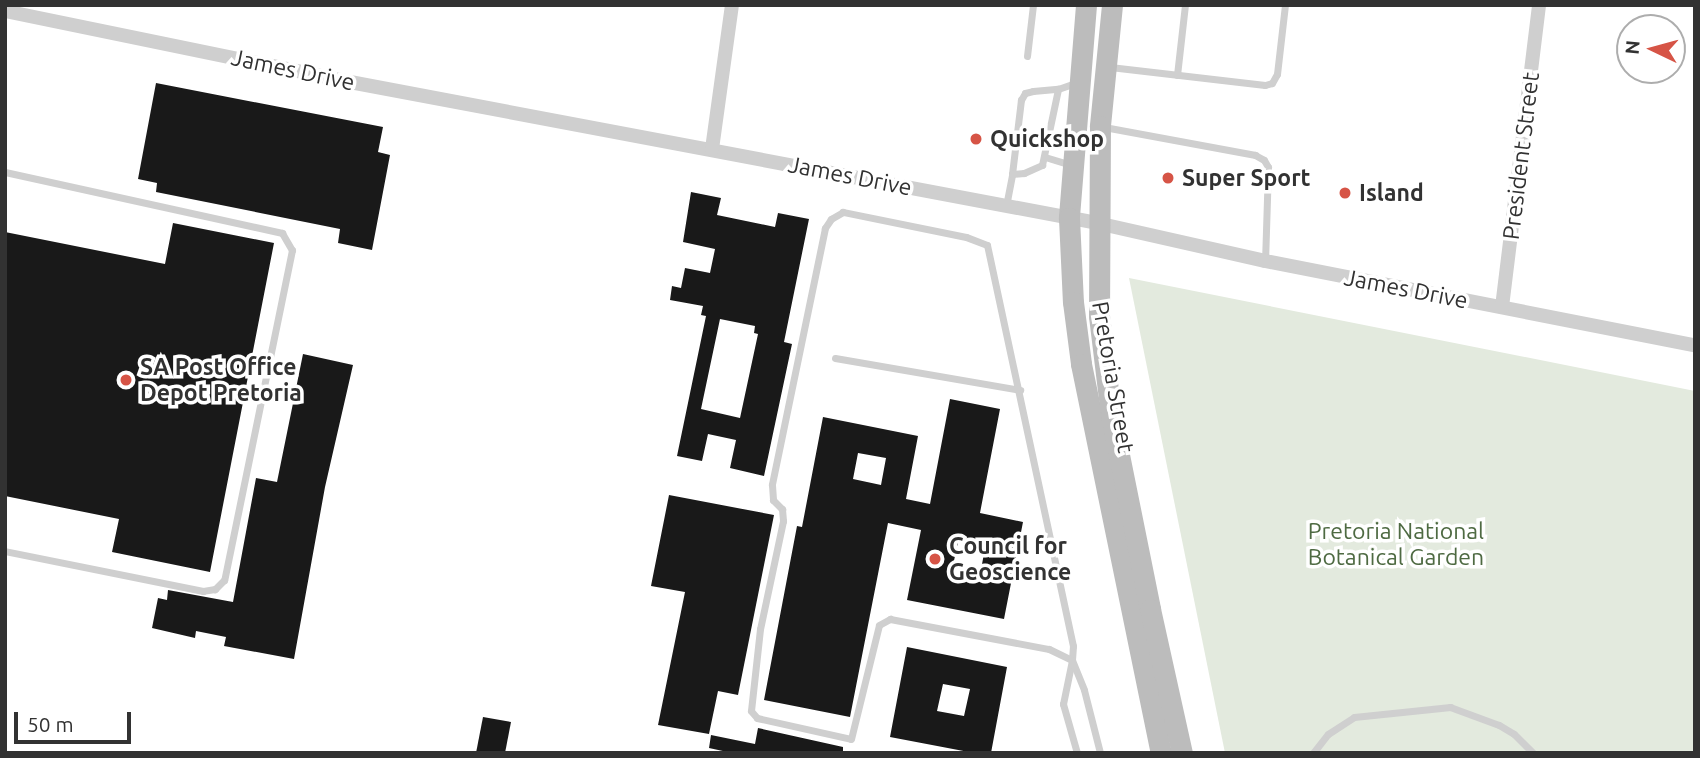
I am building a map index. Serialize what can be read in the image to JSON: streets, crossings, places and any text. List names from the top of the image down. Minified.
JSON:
{"streets":{"main road":["Pretoria Street"],"street":["James Drive","President Street"]},"crossings":[["James Drive","President Street"],["James Drive","Pretoria Street"]],"parks":["Pretoria National Botanical Garden"],"places":["Quickshop","Super Sport","Island","SA Post Office Depot Pretoria","Council for Geoscience"],"scale_bar":"50 m","north":"left"}
